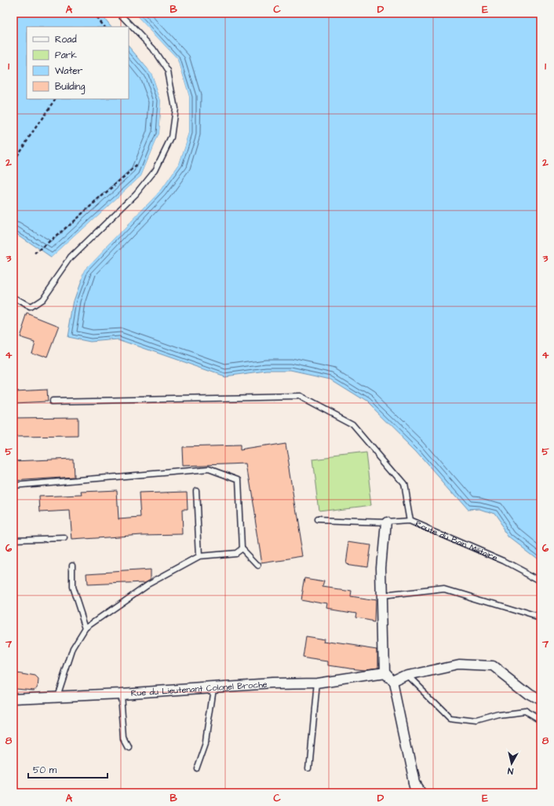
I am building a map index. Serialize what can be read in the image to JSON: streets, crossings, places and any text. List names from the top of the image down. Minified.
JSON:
{"streets":{"street":["Rue du Lieutenant Colonel Broche"],"lane":["Route du Bain Militaire"]},"legend":["Road","Park","Water","Building"],"scale_bar":"50 m","north":"bottom","grid":{"columns":["A","B","C","D","E"],"rows":["1","2","3","4","5","6","7","8"]}}
